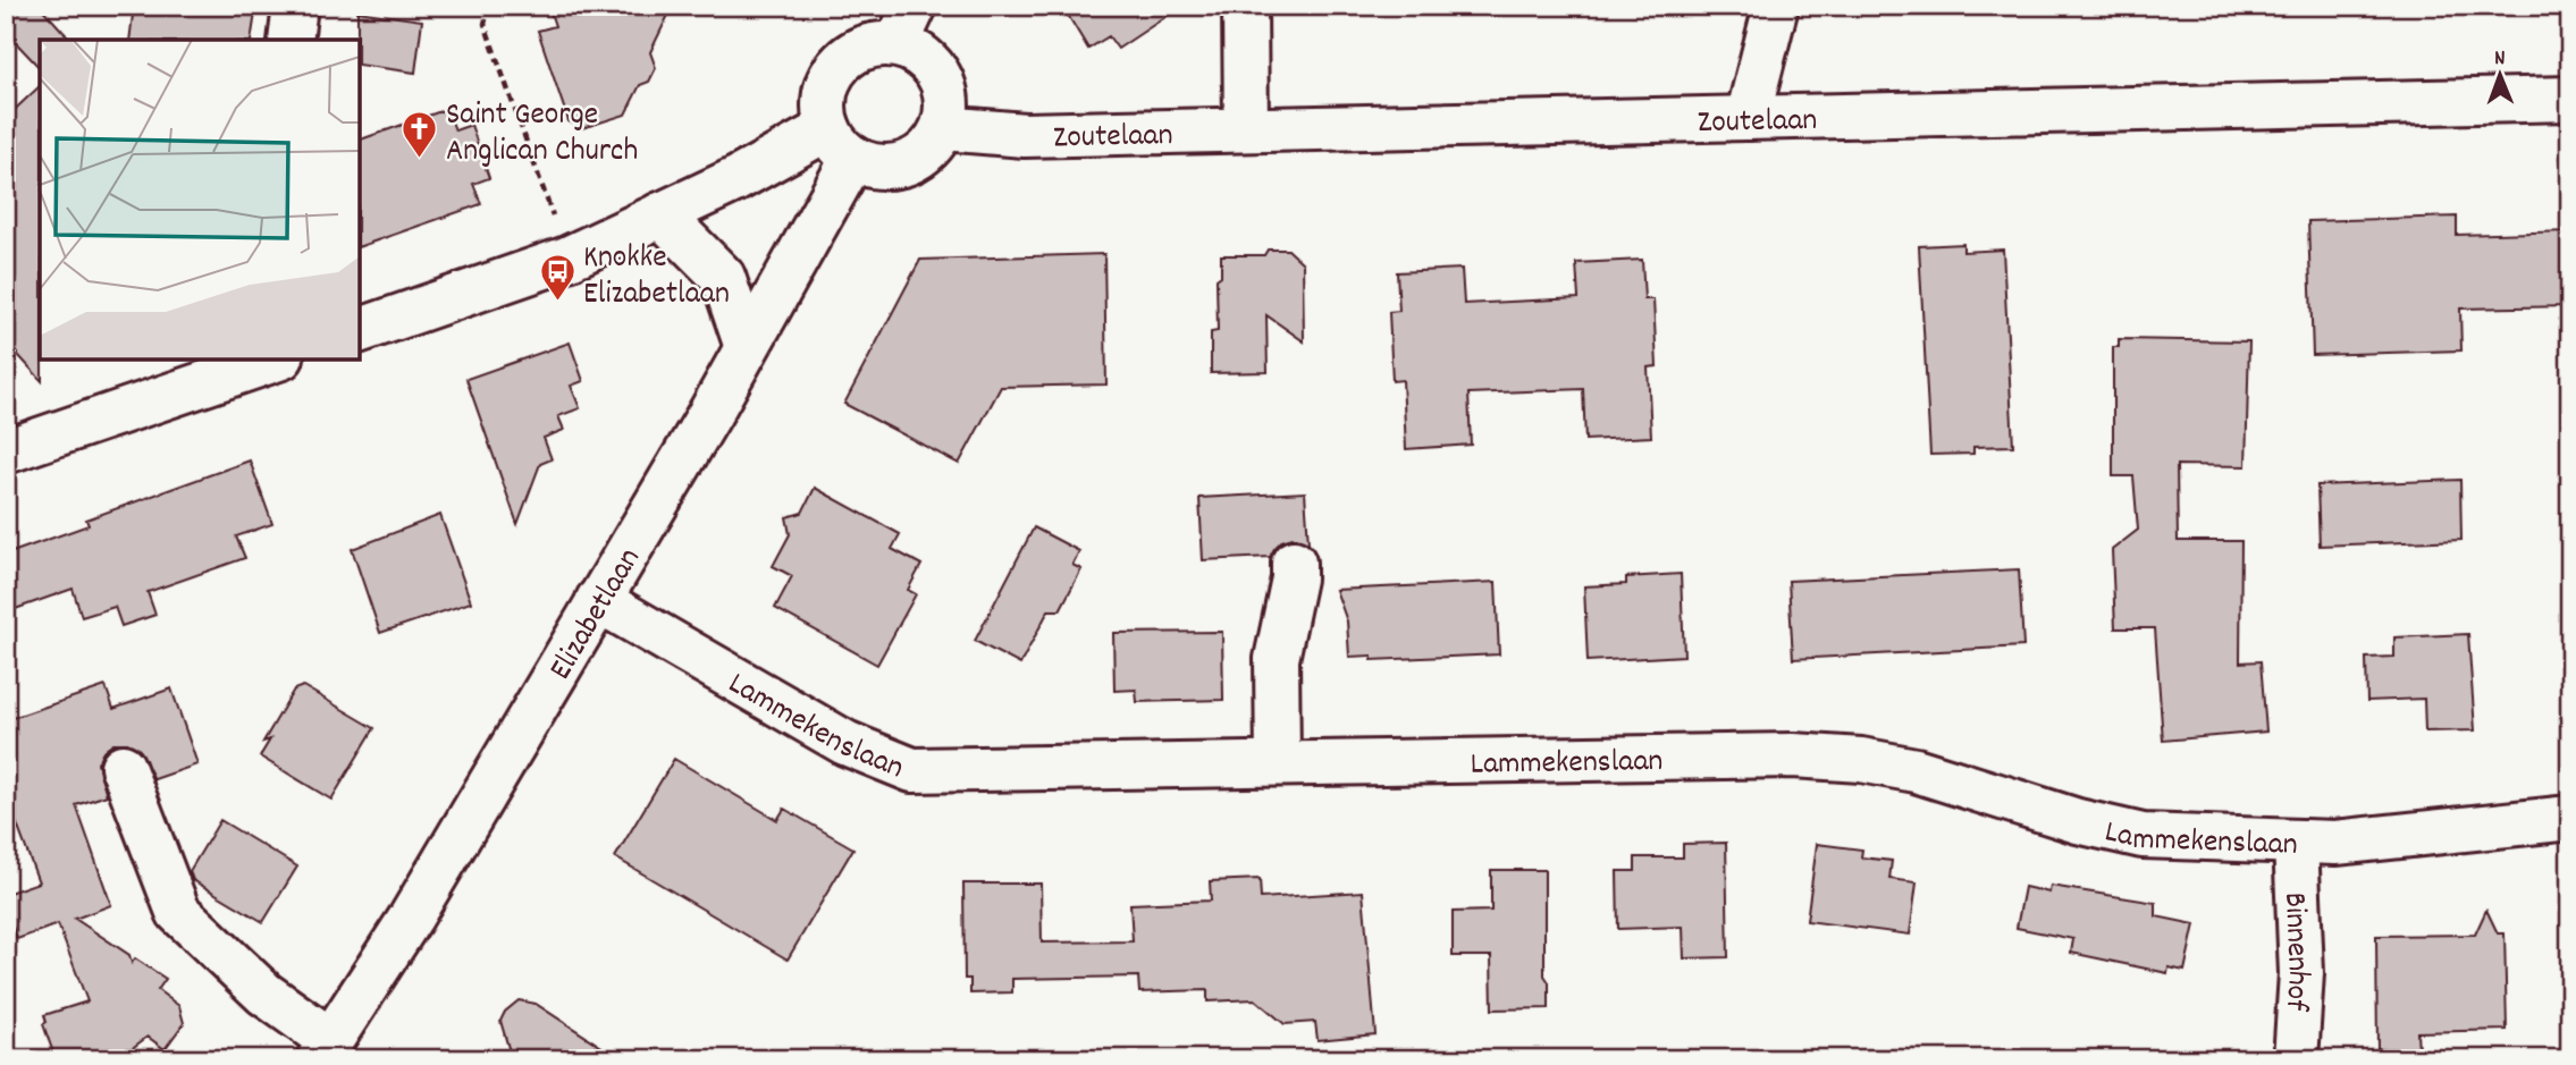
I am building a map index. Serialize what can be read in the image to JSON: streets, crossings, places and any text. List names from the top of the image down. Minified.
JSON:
{"streets":{"street":["Zoutelaan","Elizabetlaan","Lammekenslaan","Binnenhof"]},"crossings":[["Zoutelaan","Elizabetlaan"],["Elizabetlaan","Lammekenslaan"],["Lammekenslaan","Binnenhof"]],"places":{"church":["Saint George Anglican Church"],"bus stop":["Knokke Elizabetlaan"]},"north":"top"}
